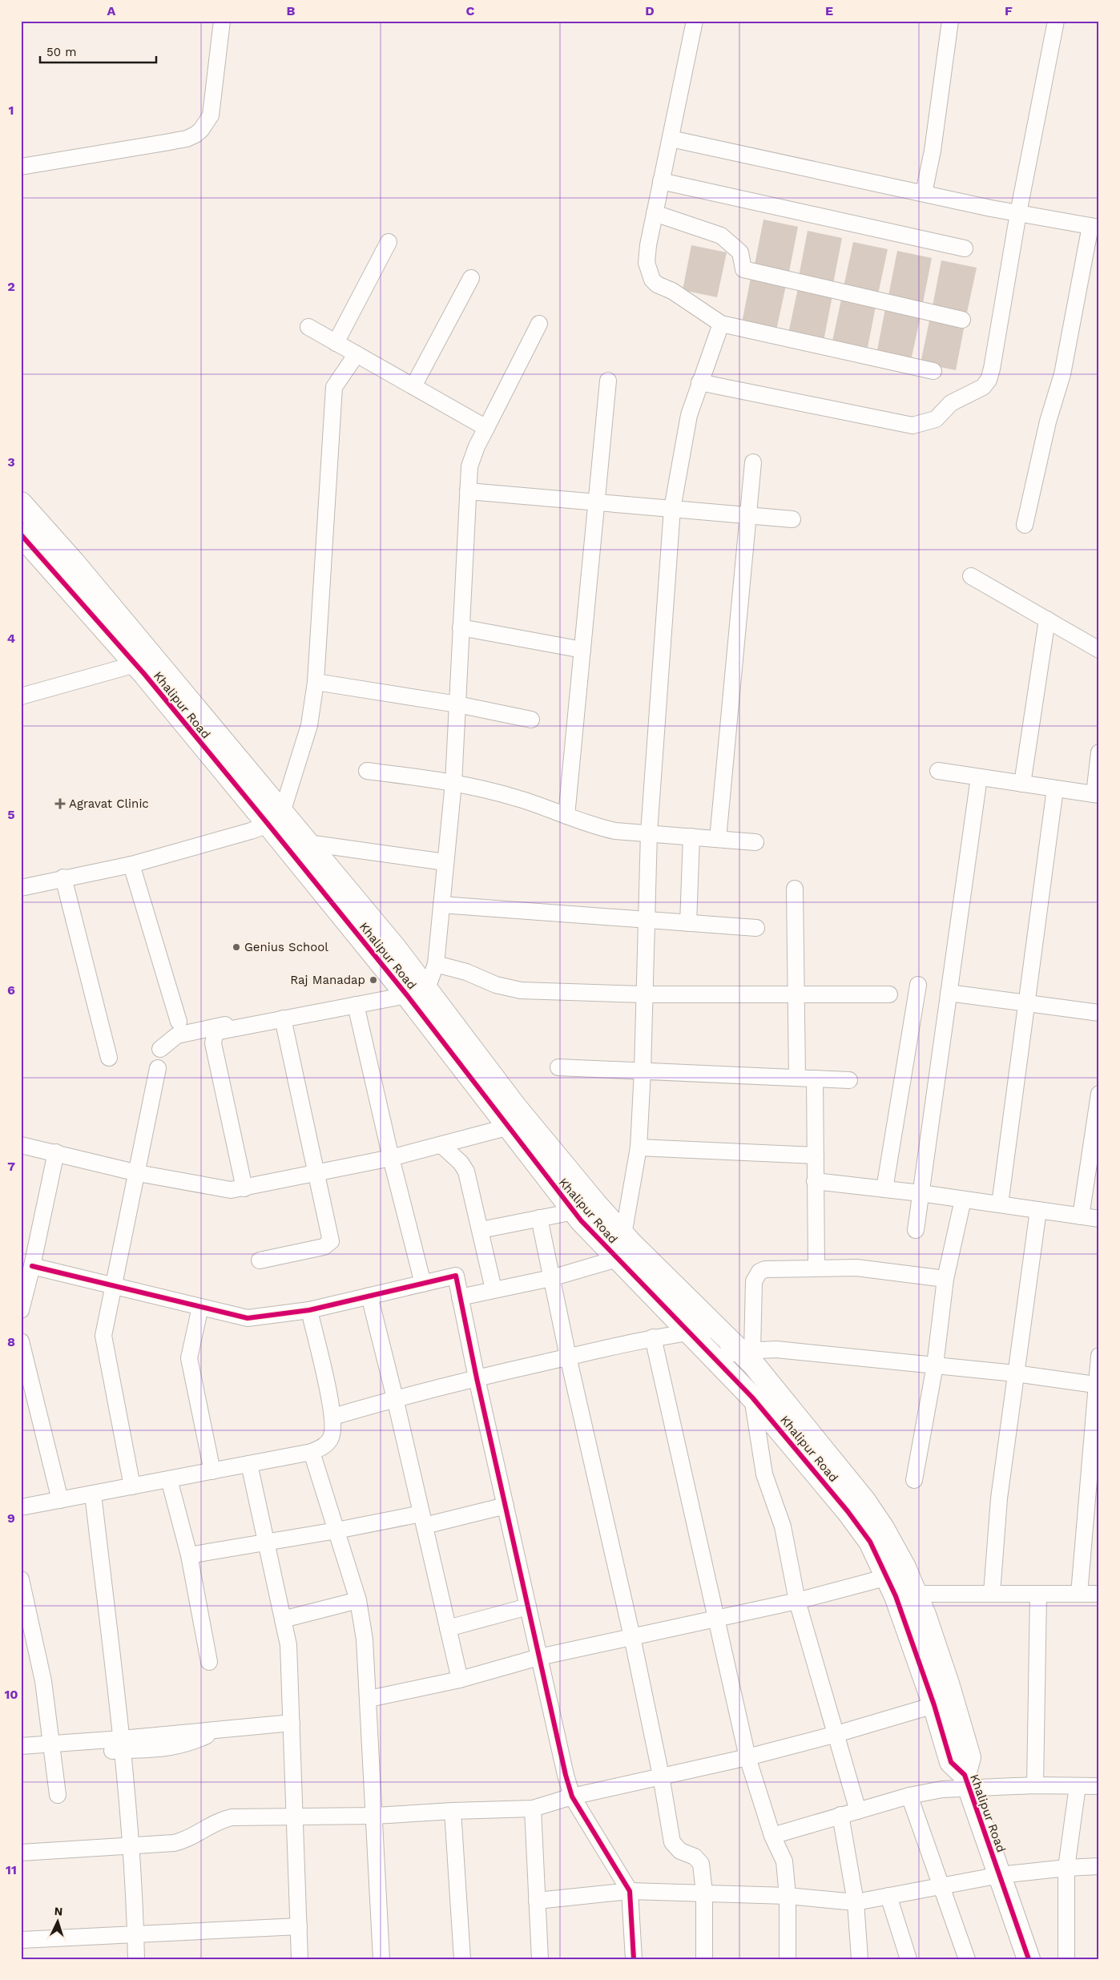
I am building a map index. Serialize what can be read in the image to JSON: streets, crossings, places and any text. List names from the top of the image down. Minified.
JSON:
{"streets":{"street":["Khalipur Road"]},"places":{"health":["Agravat Clinic"],"other":["Genius School","Raj Manadap"]},"scale_bar":"50 m","north":"top","grid":{"columns":["A","B","C","D","E","F"],"rows":["1","2","3","4","5","6","7","8","9","10","11"]}}
